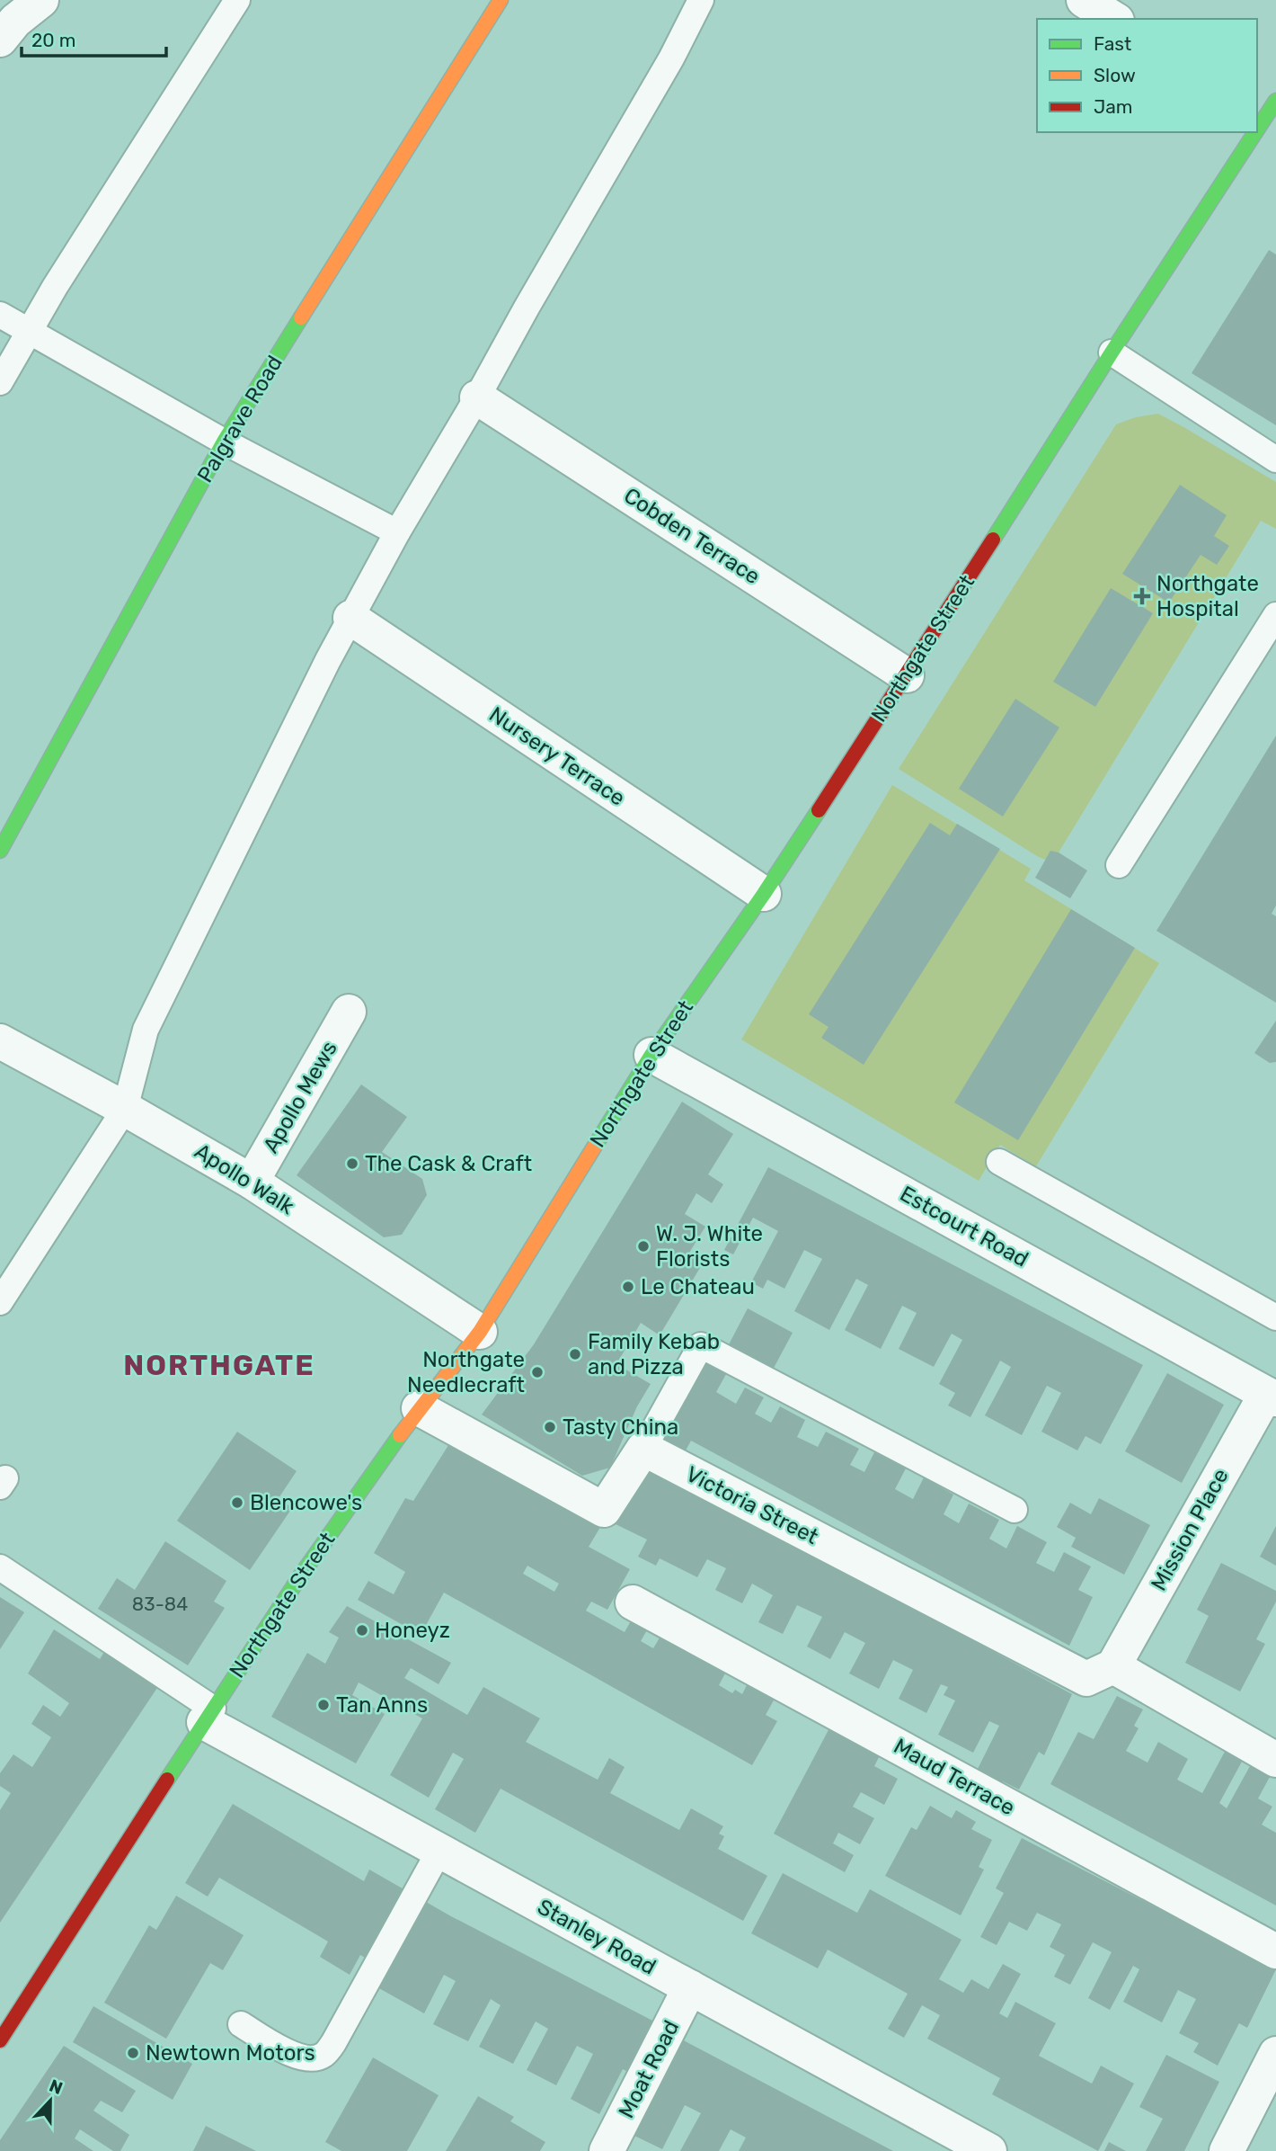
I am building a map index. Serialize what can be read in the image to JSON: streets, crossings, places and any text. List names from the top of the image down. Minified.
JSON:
{"streets":{"street":["Palgrave Road","Cobden Terrace","Northgate Street","Nursery Terrace","Apollo Mews","Apollo Walk","Estcourt Road","Victoria Street","Mission Place","Maud Terrace","Stanley Road","Moat Road"]},"crossings":[["Cobden Terrace","Northgate Street"],["Northgate Street","Nursery Terrace"],["Northgate Street","Apollo Walk"],["Northgate Street","Estcourt Road"],["Northgate Street","Stanley Road"],["Apollo Mews","Apollo Walk"],["Estcourt Road","Mission Place"],["Victoria Street","Mission Place"],["Stanley Road","Moat Road"]],"districts":["NORTHGATE"],"places":{"health":["Northgate Hospital"],"other":["The Cask & Craft","W. J. White Florists","Le Chateau","Family Kebab and Pizza","Northgate Needlecraft","Tasty China","Blencowe's","Honeyz","Tan Anns","Newtown Motors"]},"house_numbers":["83-84"],"legend":["Fast","Slow","Jam"],"scale_bar":"20 m","north":"top"}
